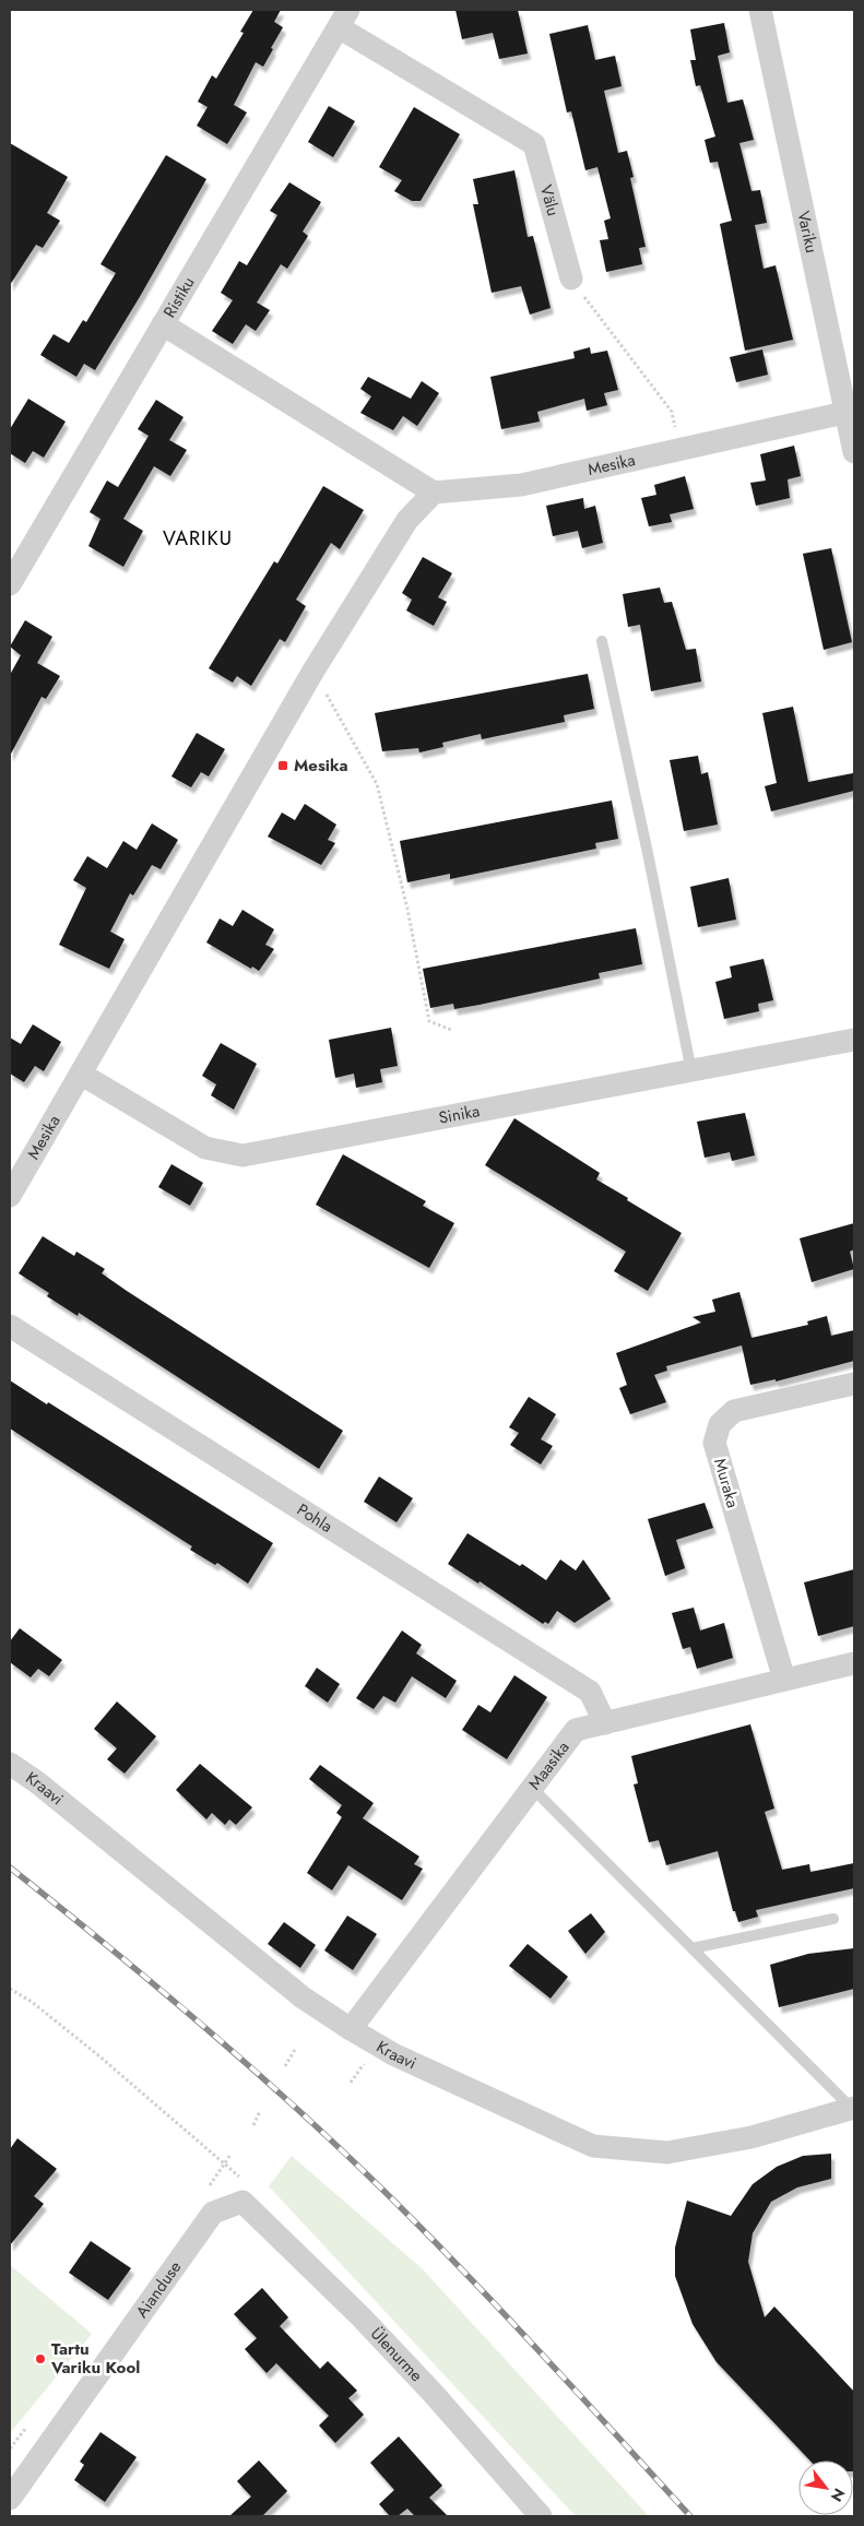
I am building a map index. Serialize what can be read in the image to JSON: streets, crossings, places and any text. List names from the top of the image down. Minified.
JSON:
{"streets":{"street":["Välu","Variku","Ristiku","Mesika","Sinika","Muraka","Pohla","Maasika","Kraavi","Aianduse","Ülenurme"]},"crossings":[["Välu","Ristiku"],["Variku","Mesika"],["Mesika","Sinika"],["Muraka","Maasika"],["Pohla","Maasika"],["Maasika","Kraavi"],["Aianduse","Ülenurme"]],"districts":["VARIKU"],"places":{"transit":["Mesika"],"other":["Tartu Variku Kool"]},"north":"bottom right"}
